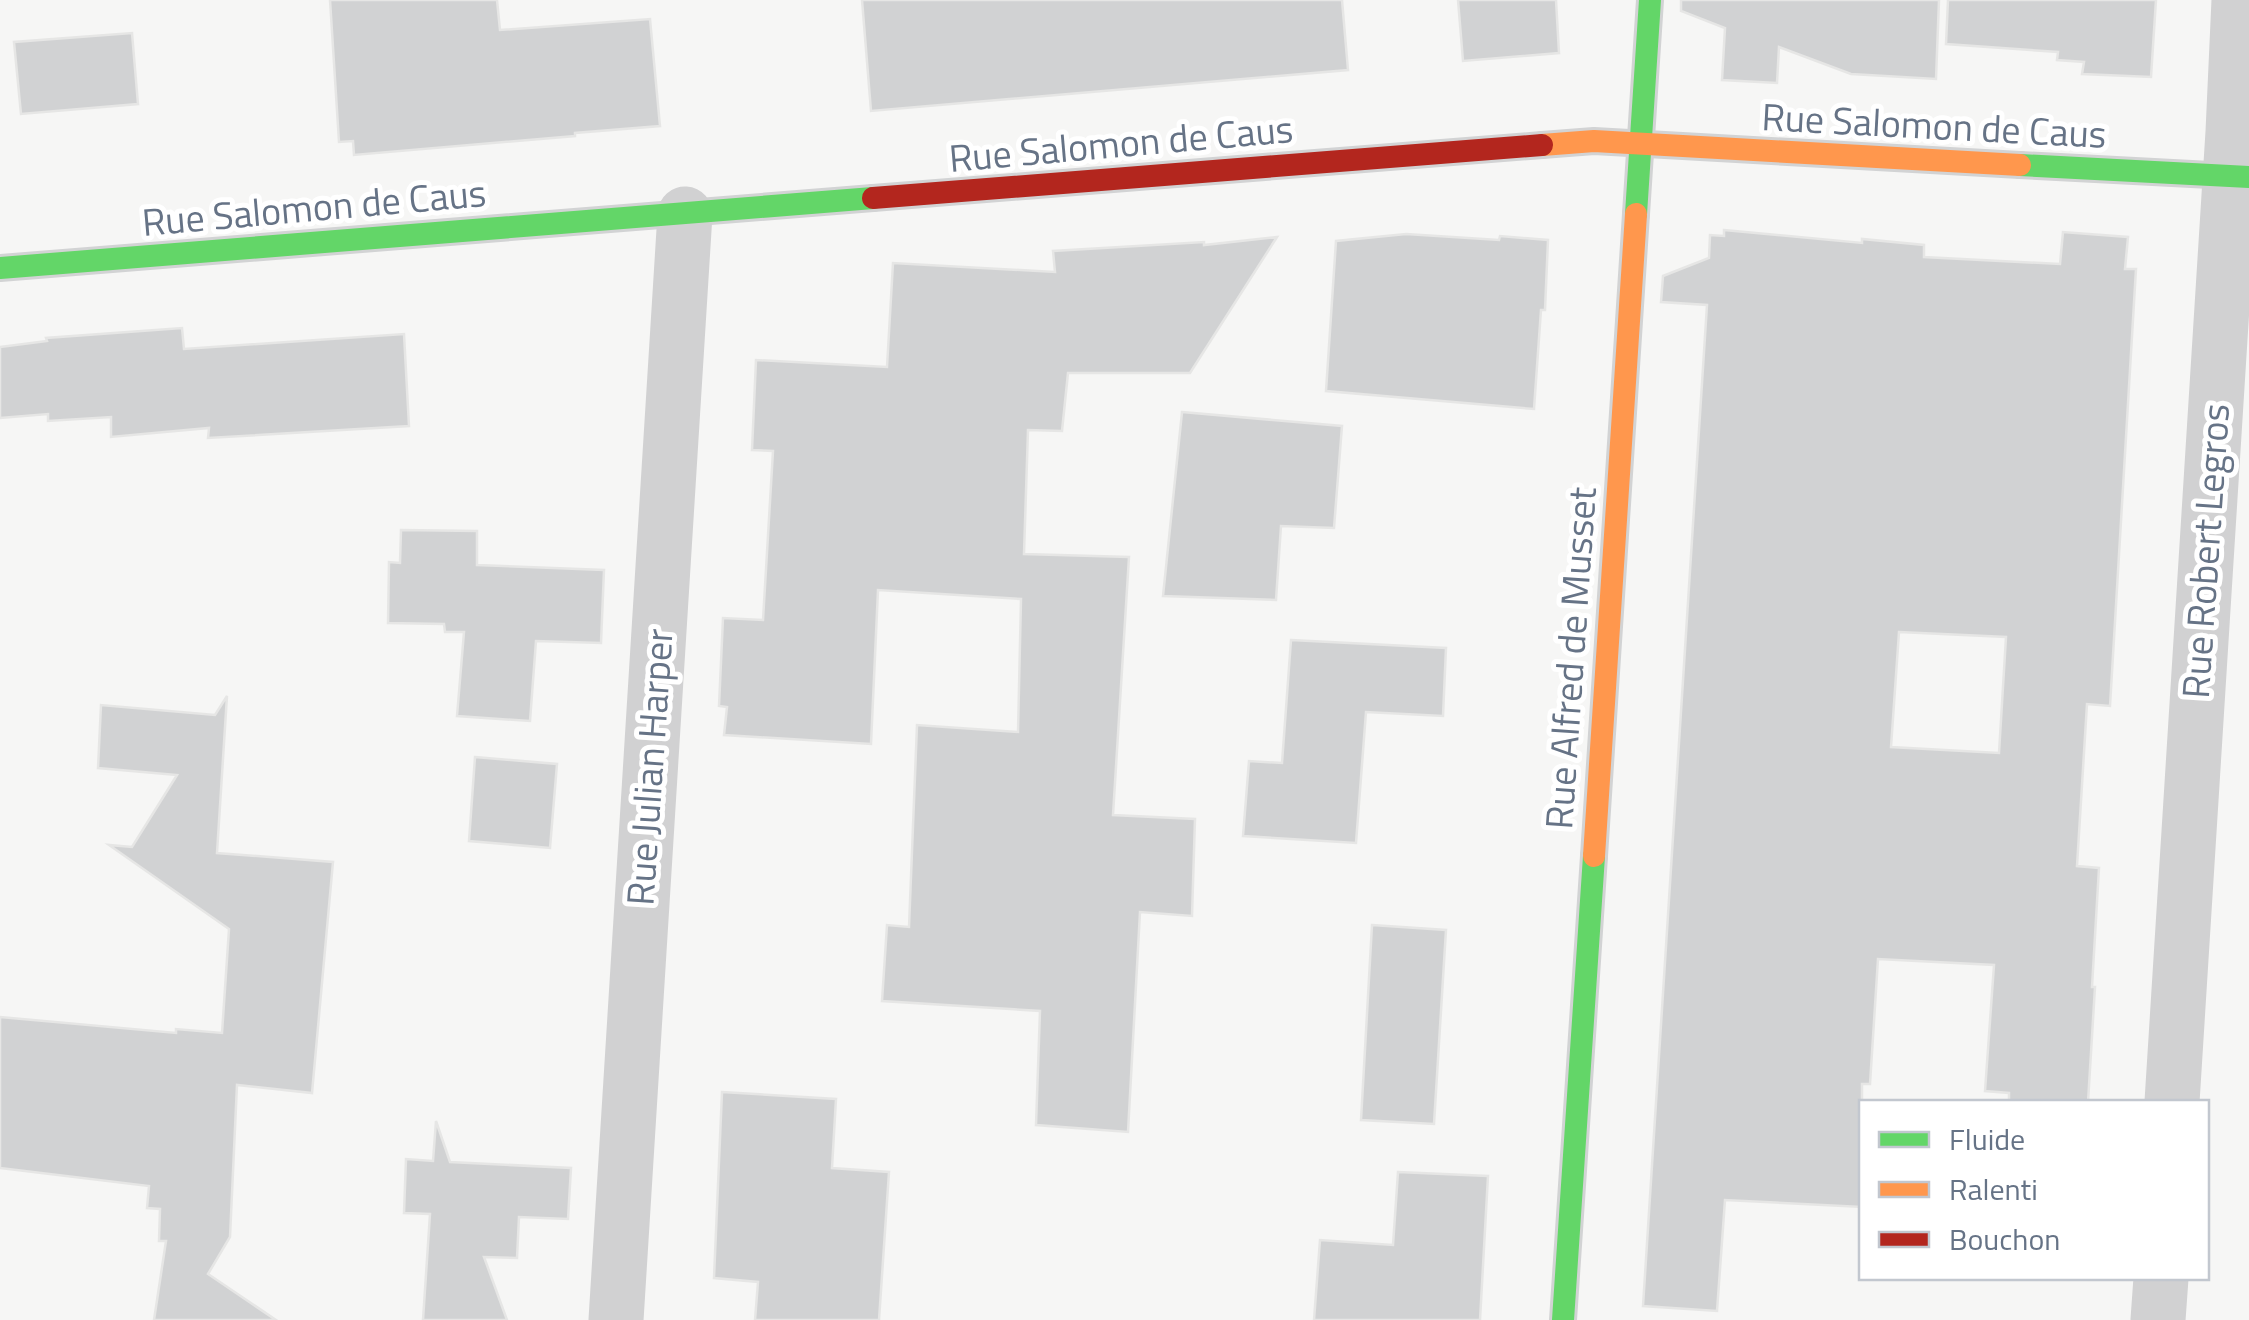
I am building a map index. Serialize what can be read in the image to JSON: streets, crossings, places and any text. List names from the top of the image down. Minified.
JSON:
{"streets":{"street":["Rue Salomon de Caus","Rue Robert Legros","Rue Alfred de Musset","Rue Julian Harper"]},"crossings":[["Rue Salomon de Caus","Rue Robert Legros"],["Rue Salomon de Caus","Rue Alfred de Musset"],["Rue Salomon de Caus","Rue Julian Harper"]],"legend":["Fluide","Ralenti","Bouchon"]}
